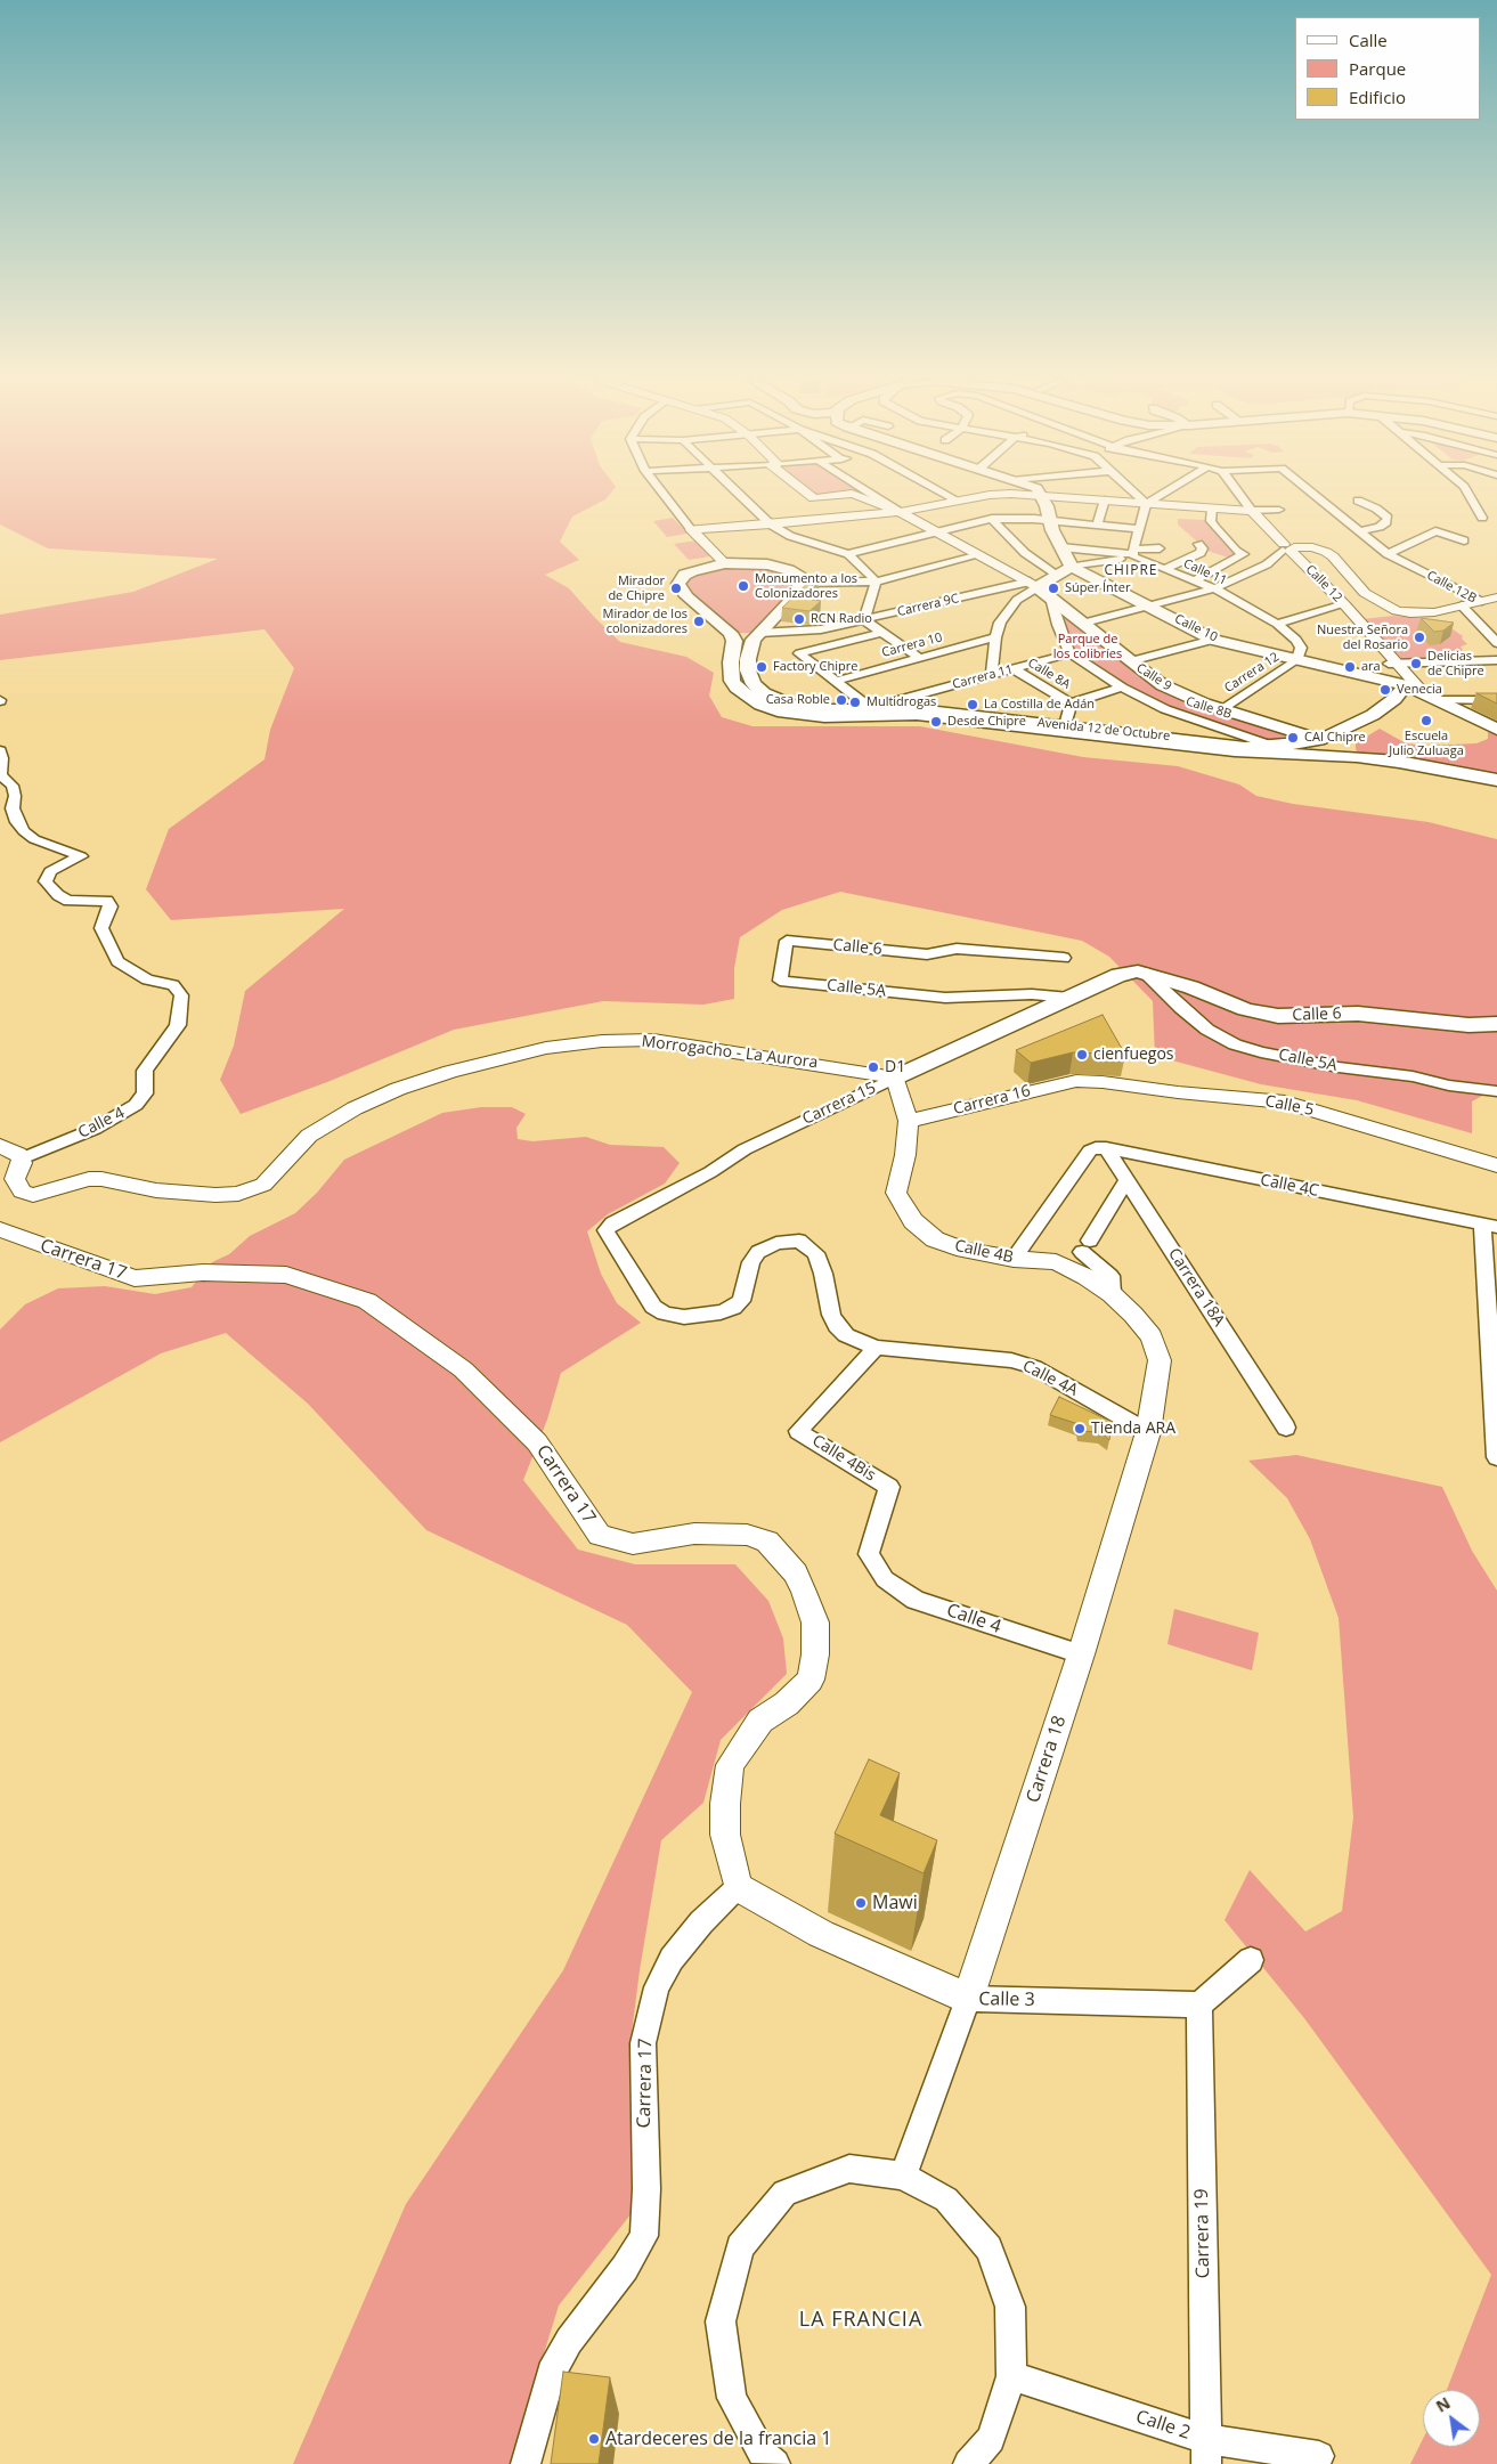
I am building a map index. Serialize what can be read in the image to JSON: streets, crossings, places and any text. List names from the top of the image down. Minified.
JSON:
{"streets":{"main road":["Carrera 9C","Calle 10","Calle 9","Avenida 12 de Octubre","Calle 6","Carrera 15"],"street":["Calle 11","Calle 12","Calle 12B","Carrera 10","Carrera 12","Calle 8A","Carrera 11","Calle 8B","Calle 5A","Morrogacho - La Aurora","Carrera 16","Calle 5","Calle 4","Calle 4C","Calle 4B","Carrera 17","Carrera 18A","Calle 4A","Calle 4Bis","Carrera 18","Calle 3","Carrera 19","Calle 2"]},"crossings":[["Calle 11","Carrera 9C"],["Calle 11","Calle 10"],["Calle 11","Carrera 12"],["Calle 12","Calle 12B"],["Calle 12","Calle 10"],["Calle 12","Avenida 12 de Octubre"],["Carrera 9C","Calle 10"],["Carrera 9C","Calle 9"],["Carrera 9C","Avenida 12 de Octubre"],["Calle 10","Carrera 12"],["Calle 10","Avenida 12 de Octubre"],["Carrera 12","Calle 9"],["Calle 8A","Carrera 11"],["Carrera 11","Calle 8B"],["Carrera 11","Avenida 12 de Octubre"],["Calle 9","Avenida 12 de Octubre"],["Calle 8B","Avenida 12 de Octubre"],["Calle 6","Calle 5A"],["Calle 6","Carrera 15"],["Calle 5A","Carrera 15"],["Morrogacho - La Aurora","Carrera 15"],["Morrogacho - La Aurora","Calle 4"],["Morrogacho - La Aurora","Calle 4B"],["Carrera 16","Calle 5"],["Carrera 16","Calle 4B"],["Carrera 15","Calle 4B"],["Carrera 15","Calle 4A"],["Calle 4","Calle 4Bis"],["Calle 4","Carrera 18"],["Calle 4C","Carrera 18A"],["Calle 4B","Carrera 18"],["Carrera 17","Calle 3"],["Calle 4A","Calle 4Bis"],["Calle 4A","Carrera 18"],["Carrera 18","Calle 3"],["Calle 3","Carrera 19"],["Carrera 19","Calle 2"]],"districts":["CHIPRE","LA FRANCIA"],"parks":["Parque de los colibríes"],"places":["Monumento a los Colonizadores","Mirador de Chipre","Súper Ínter","RCN Radio","Mirador de los colonizadores","Nuestra Señora del Rosario","Delicias de Chipre","Factory Chipre","ara","Venecia","Casa Roble","Multidrogas","La Costilla de Adán","Escuela Julio Zuluaga","Desde Chipre","CAI Chipre","cienfuegos","D1","Tienda ARA","Mawi","Atardeceres de la francia 1"],"legend":["Calle","Parque","Edificio"],"north":"top left"}
